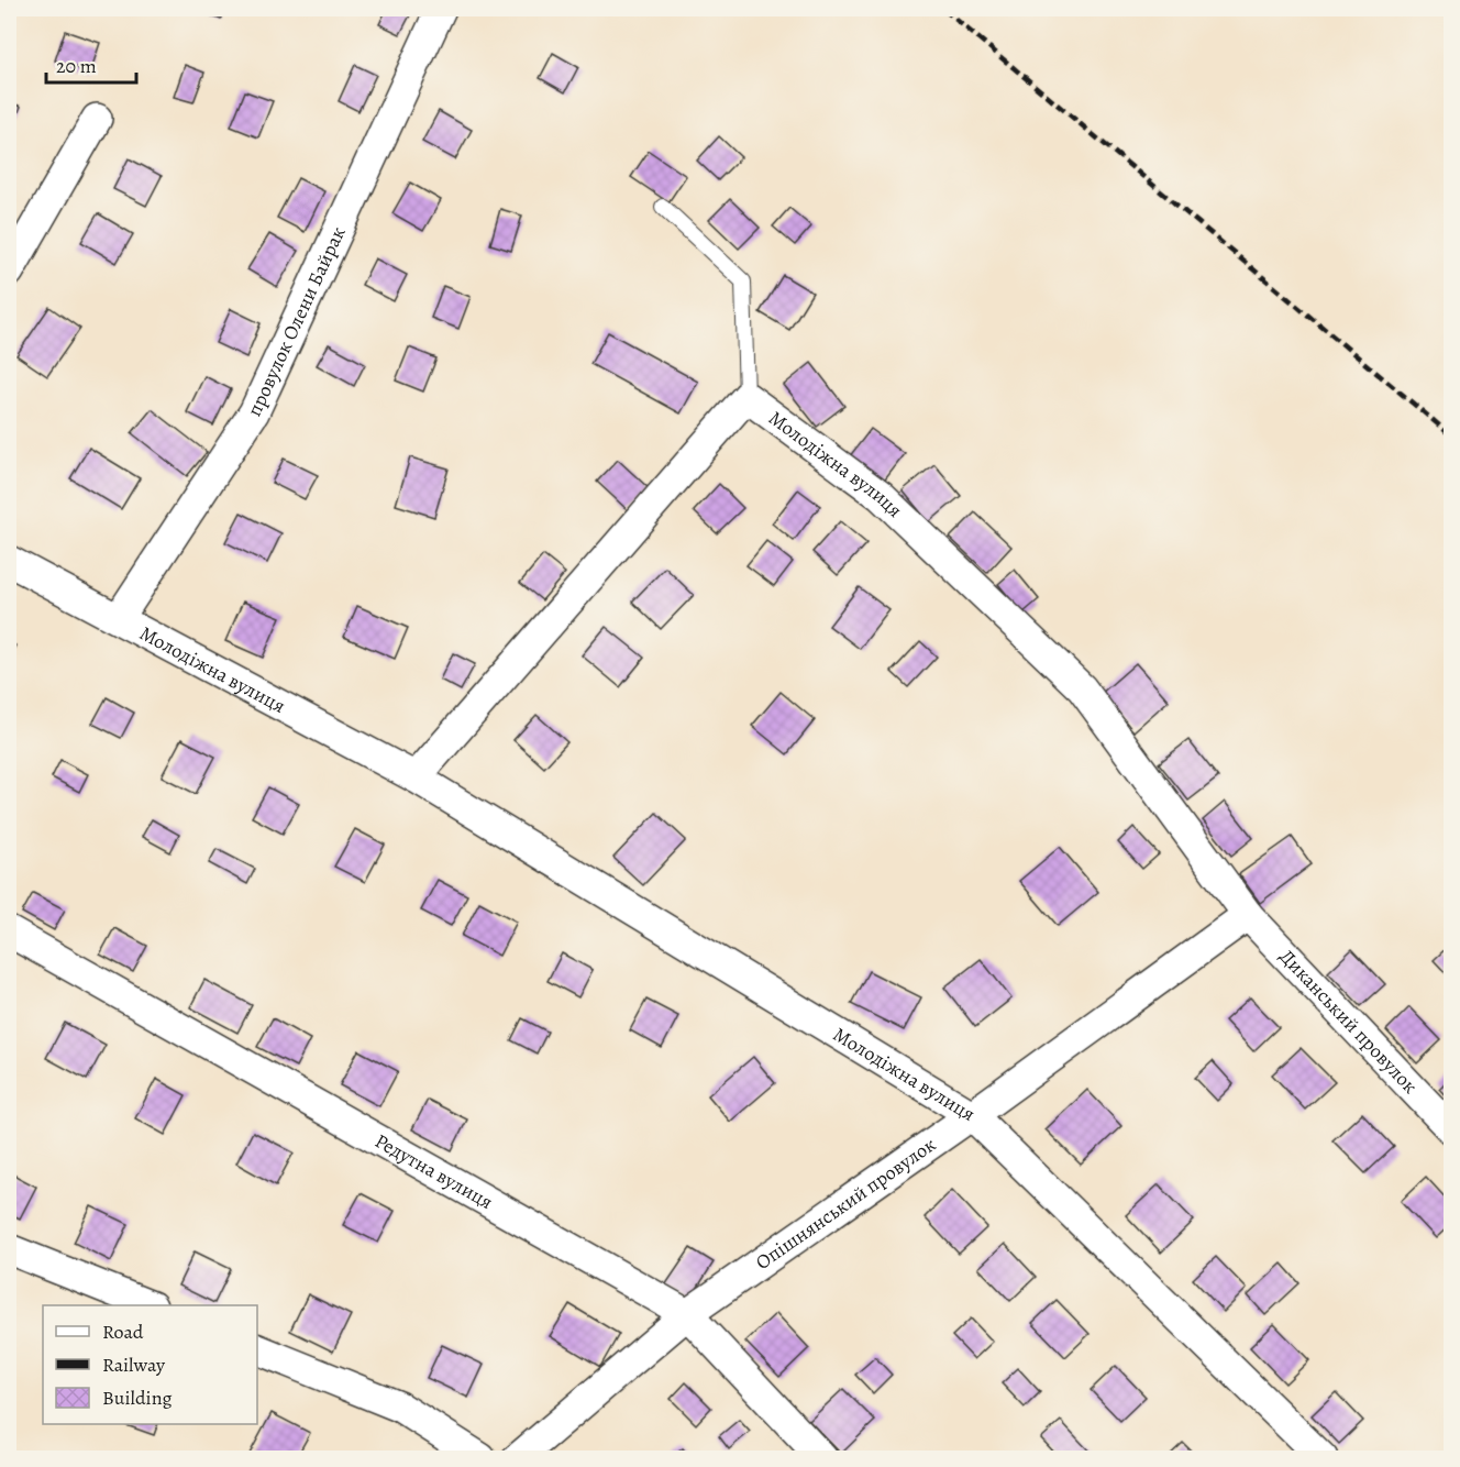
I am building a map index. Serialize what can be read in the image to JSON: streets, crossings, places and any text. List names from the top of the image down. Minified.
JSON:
{"streets":{"street":["провулок Олени Байрак","Молодіжна вулиця","Диканський провулок","Редутна вулиця","Опішнянський провулок"]},"crossings":[["провулок Олени Байрак","Молодіжна вулиця"],["Молодіжна вулиця","Диканський провулок"],["Молодіжна вулиця","Опішнянський провулок"],["Диканський провулок","Опішнянський провулок"],["Редутна вулиця","Опішнянський провулок"]],"legend":["Road","Railway","Building"],"scale_bar":"20 m"}
